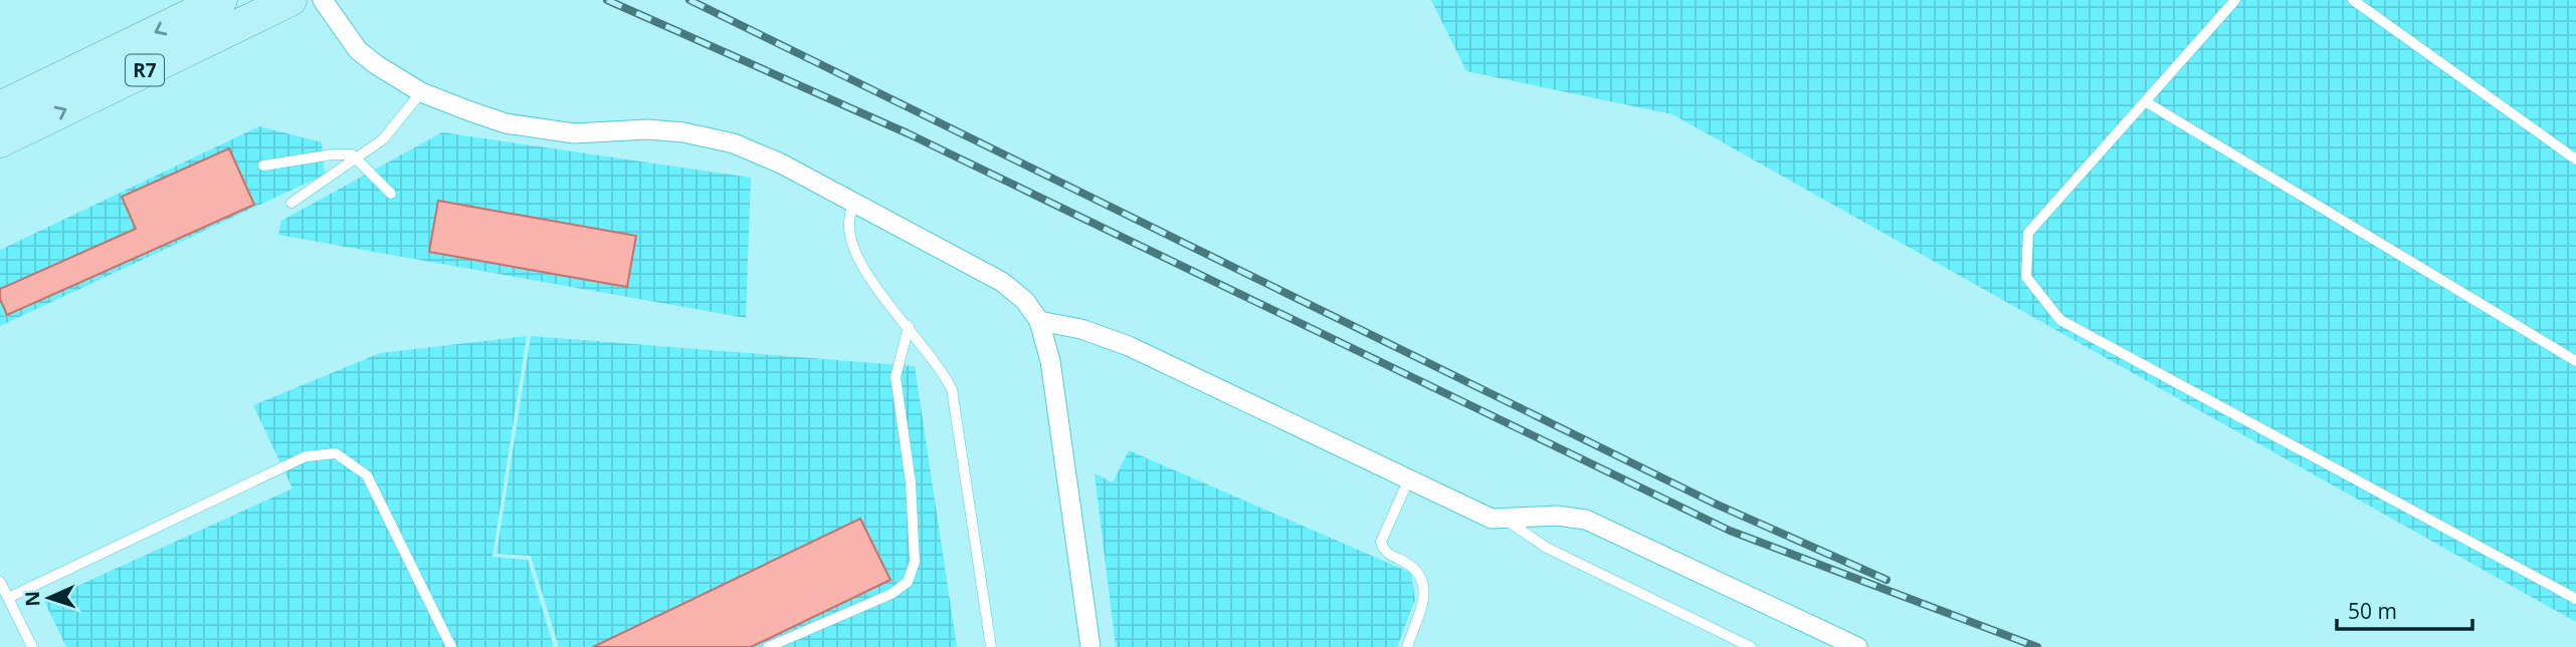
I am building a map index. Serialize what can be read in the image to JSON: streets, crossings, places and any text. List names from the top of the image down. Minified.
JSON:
{"streets":{"main road":["R7"]},"scale_bar":"50 m","north":"left"}
